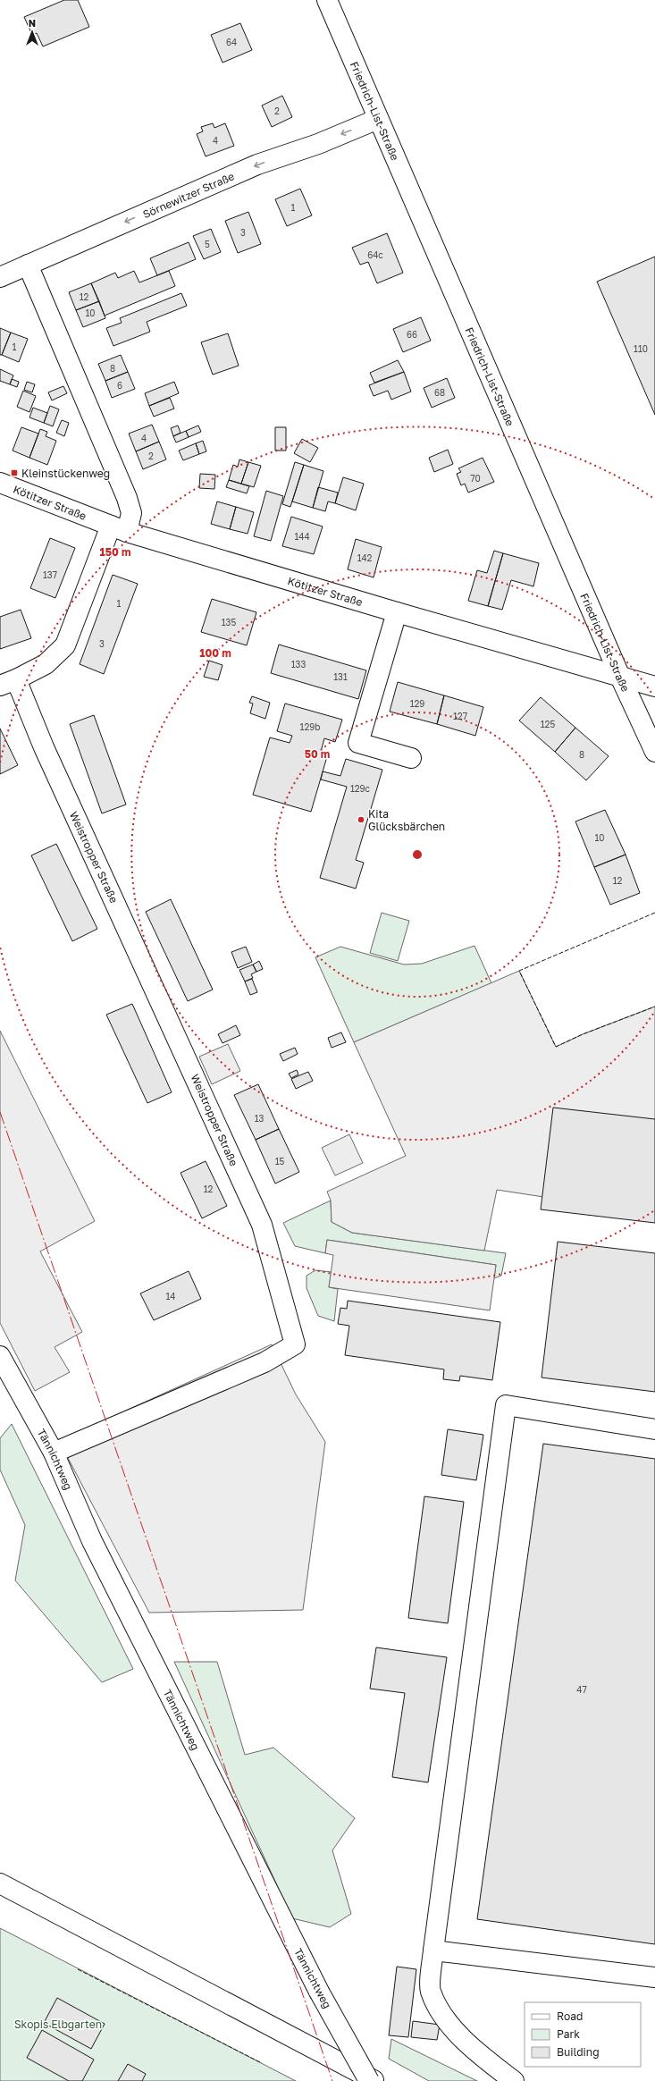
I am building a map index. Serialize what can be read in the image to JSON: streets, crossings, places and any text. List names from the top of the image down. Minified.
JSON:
{"streets":{"street":["Friedrich-List-Straße","Sörnewitzer Straße","Kötitzer Straße","Weistropper Straße","Tännichtweg"]},"crossings":[["Friedrich-List-Straße","Sörnewitzer Straße"],["Friedrich-List-Straße","Kötitzer Straße"],["Kötitzer Straße","Weistropper Straße"],["Weistropper Straße","Tännichtweg"]],"one_way":["Sörnewitzer Straße"],"parks":["Skopis Elbgarten"],"places":{"transit":["Kleinstückenweg"],"other":["Kita Glücksbärchen"]},"house_numbers":["64","2","4","1","3","5","64c","12","10","66","1","110","8","6","68","4","2","70","144","142","137","1","135","3","133","131","129","127","125","129b","8","129c","10","12","13","15","12","14","47"],"legend":["Road","Park","Building"],"north":"top","rings":["150 m","100 m","50 m"]}
